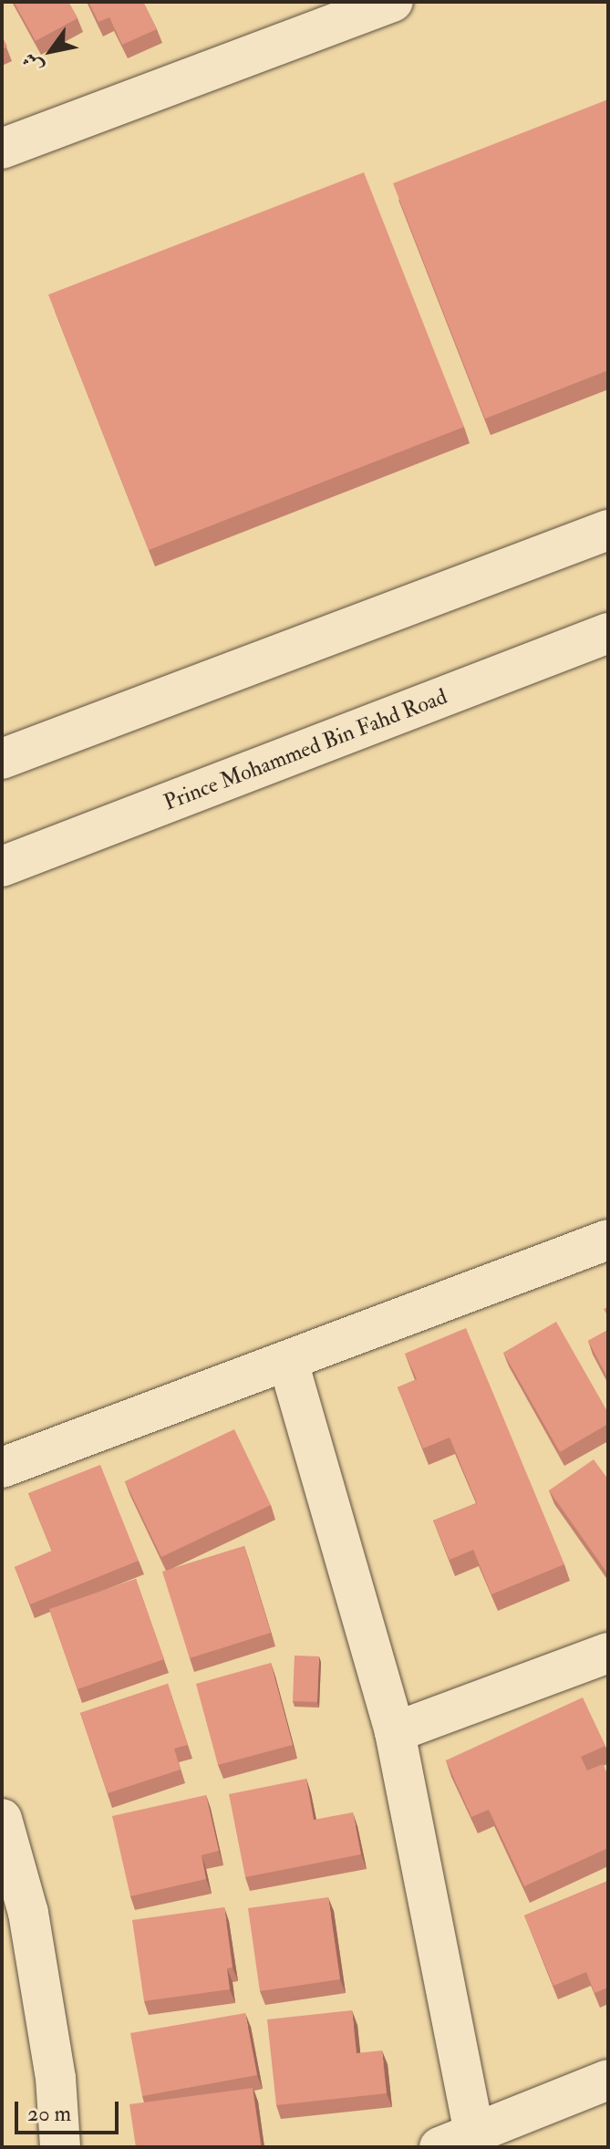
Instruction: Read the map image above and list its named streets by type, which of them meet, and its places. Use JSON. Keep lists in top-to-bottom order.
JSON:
{
  "streets": {
    "street": ["Prince Mohammed Bin Fahd Road"]
  },
  "scale_bar": "20 m",
  "north": "bottom left"
}
